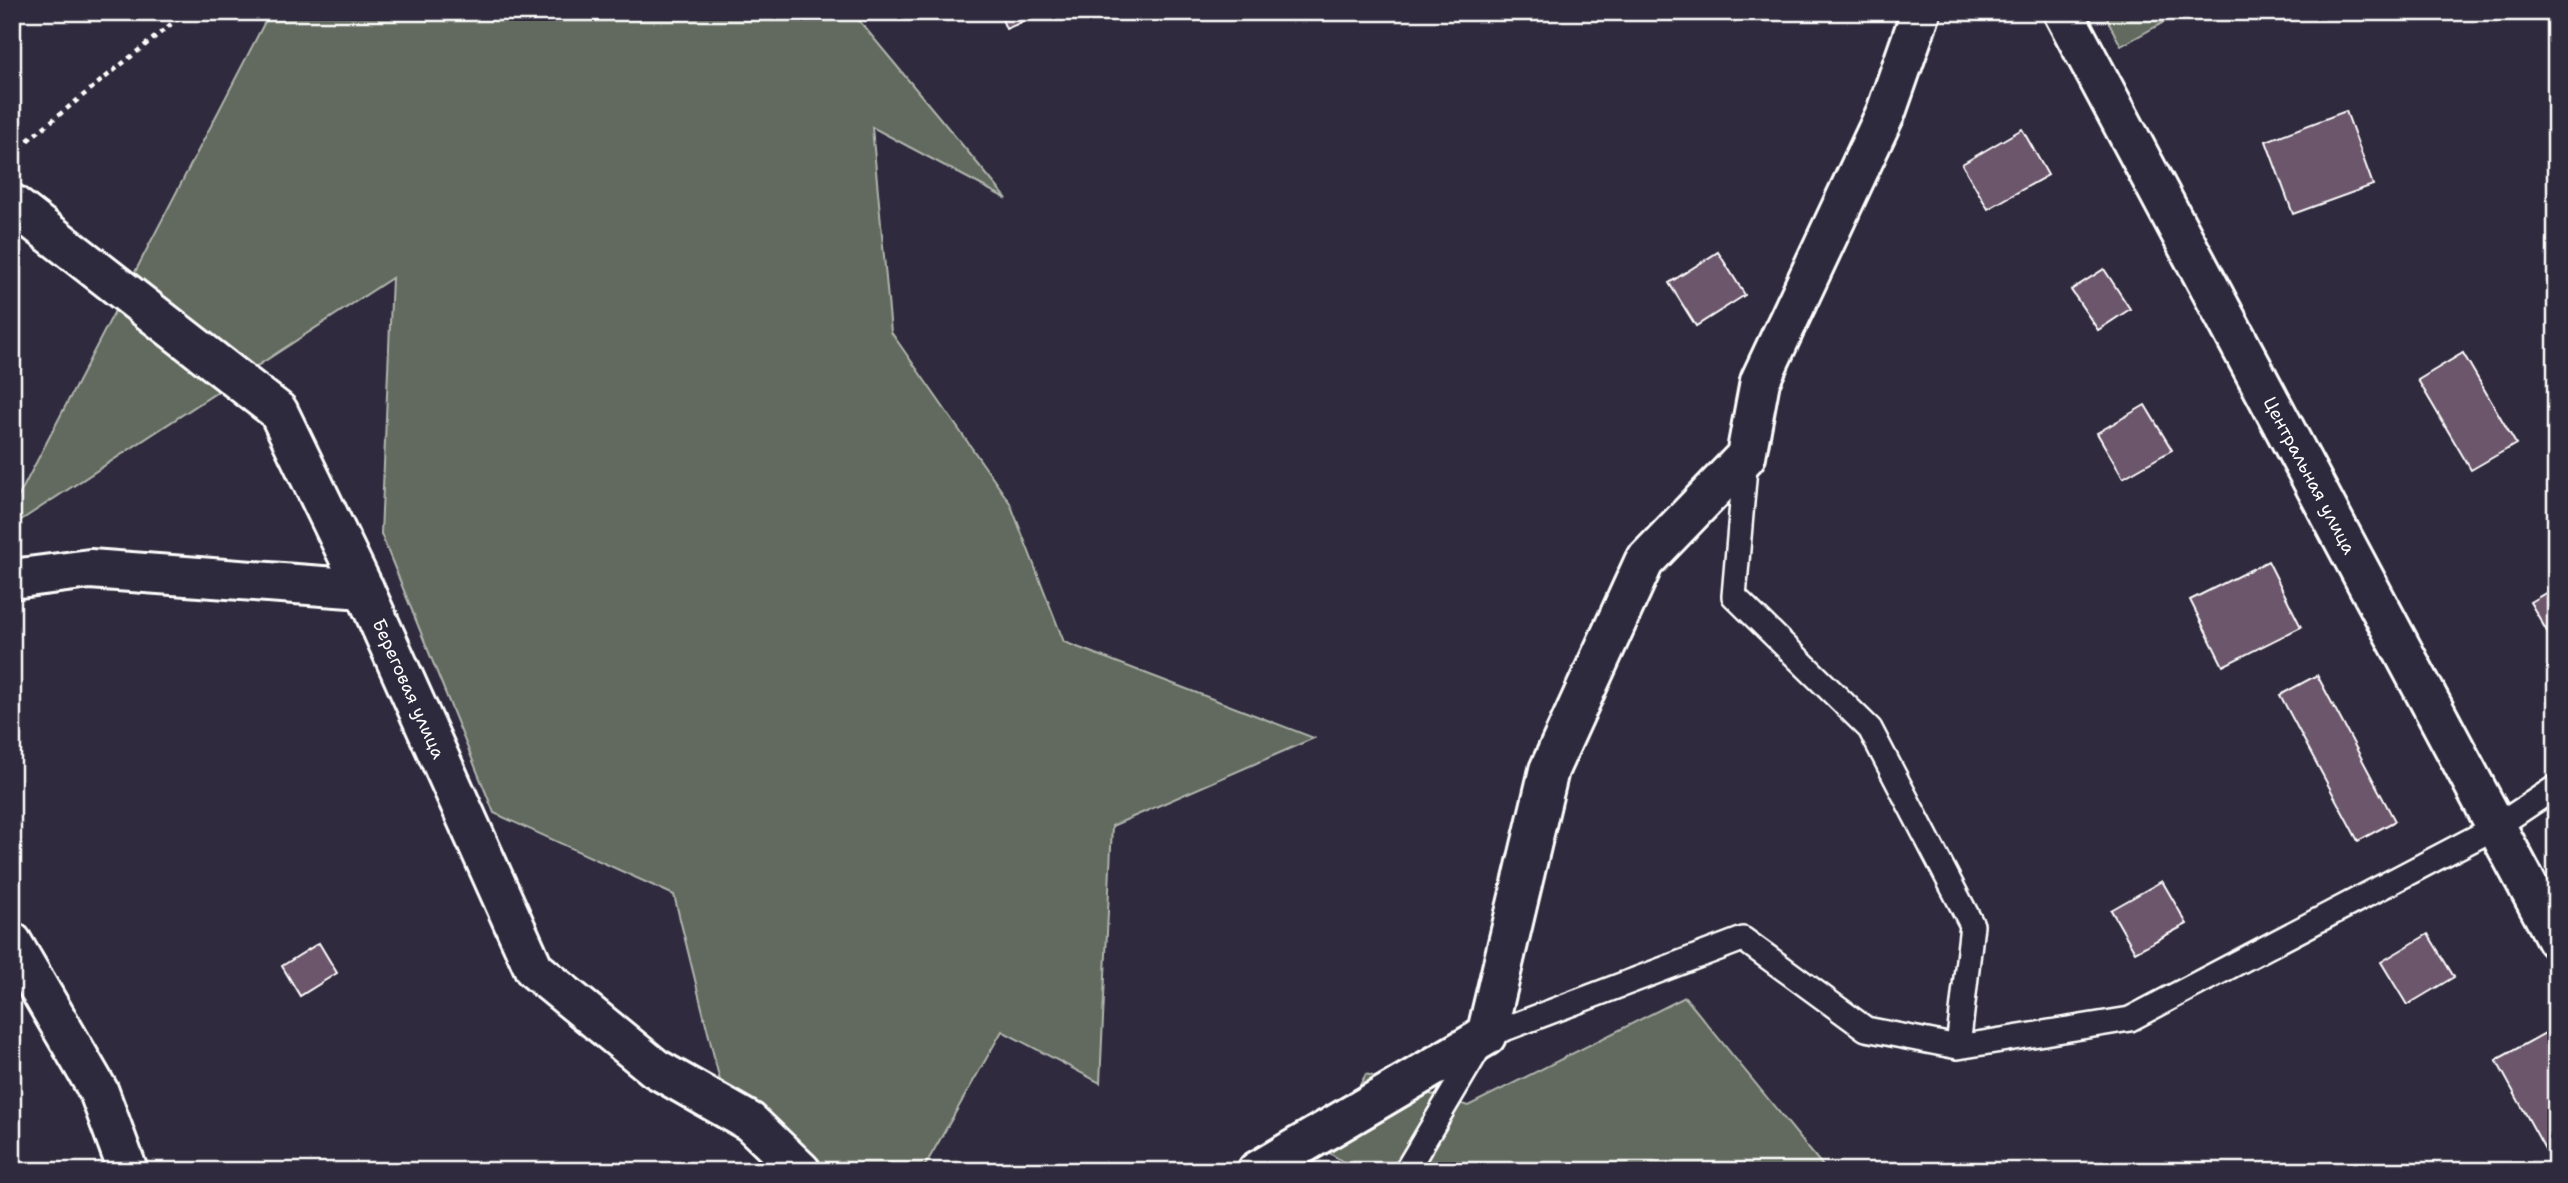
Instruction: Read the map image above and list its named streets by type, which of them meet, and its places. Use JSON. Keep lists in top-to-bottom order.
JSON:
{
  "streets": {
    "street": ["Центральная улица", "Береговая улица"]
  }
}
